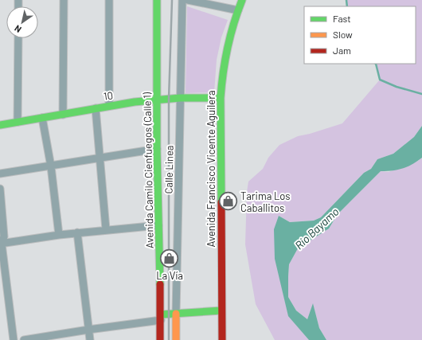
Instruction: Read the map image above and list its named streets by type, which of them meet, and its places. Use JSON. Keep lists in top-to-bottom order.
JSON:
{
  "streets": {
    "main road": [
      "10",
      "Avenida Francisco Vicente Aguilera",
      "Calle Linea",
      "Avenida Camilo Cienfuegos (Calle 1)"
    ]
  },
  "crossings": [
    ["10", "Avenida Francisco Vicente Aguilera"],
    ["10", "Calle Linea"],
    ["10", "Avenida Camilo Cienfuegos (Calle 1)"]
  ],
  "water": ["Río Bayamo"],
  "places": {
    "shop": ["Tarima Los Caballitos", "La Vía"]
  },
  "legend": ["Fast", "Slow", "Jam"],
  "north": "bottom left"
}
